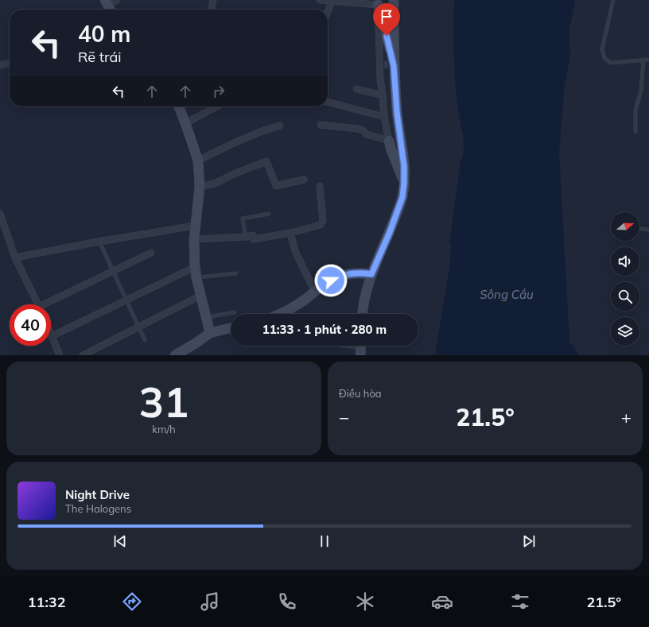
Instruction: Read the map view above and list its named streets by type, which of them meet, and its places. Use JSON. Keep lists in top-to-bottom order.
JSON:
{
  "water": ["Sông Cầu"],
  "north": "right",
  "page": {
    "turn": ["40 m", "Rẽ trái"],
    "limit": "40",
    "trip": "11:33 · 1 phút · 280 m",
    "tile": [
      ["31", "km/h"],
      "Điều hòa"
    ],
    "heat": ["−", "21.5°", "+"],
    "song": ["Night Drive", "The Halogens"],
    "tabs": ["11:32", "21.5°"]
  }
}
